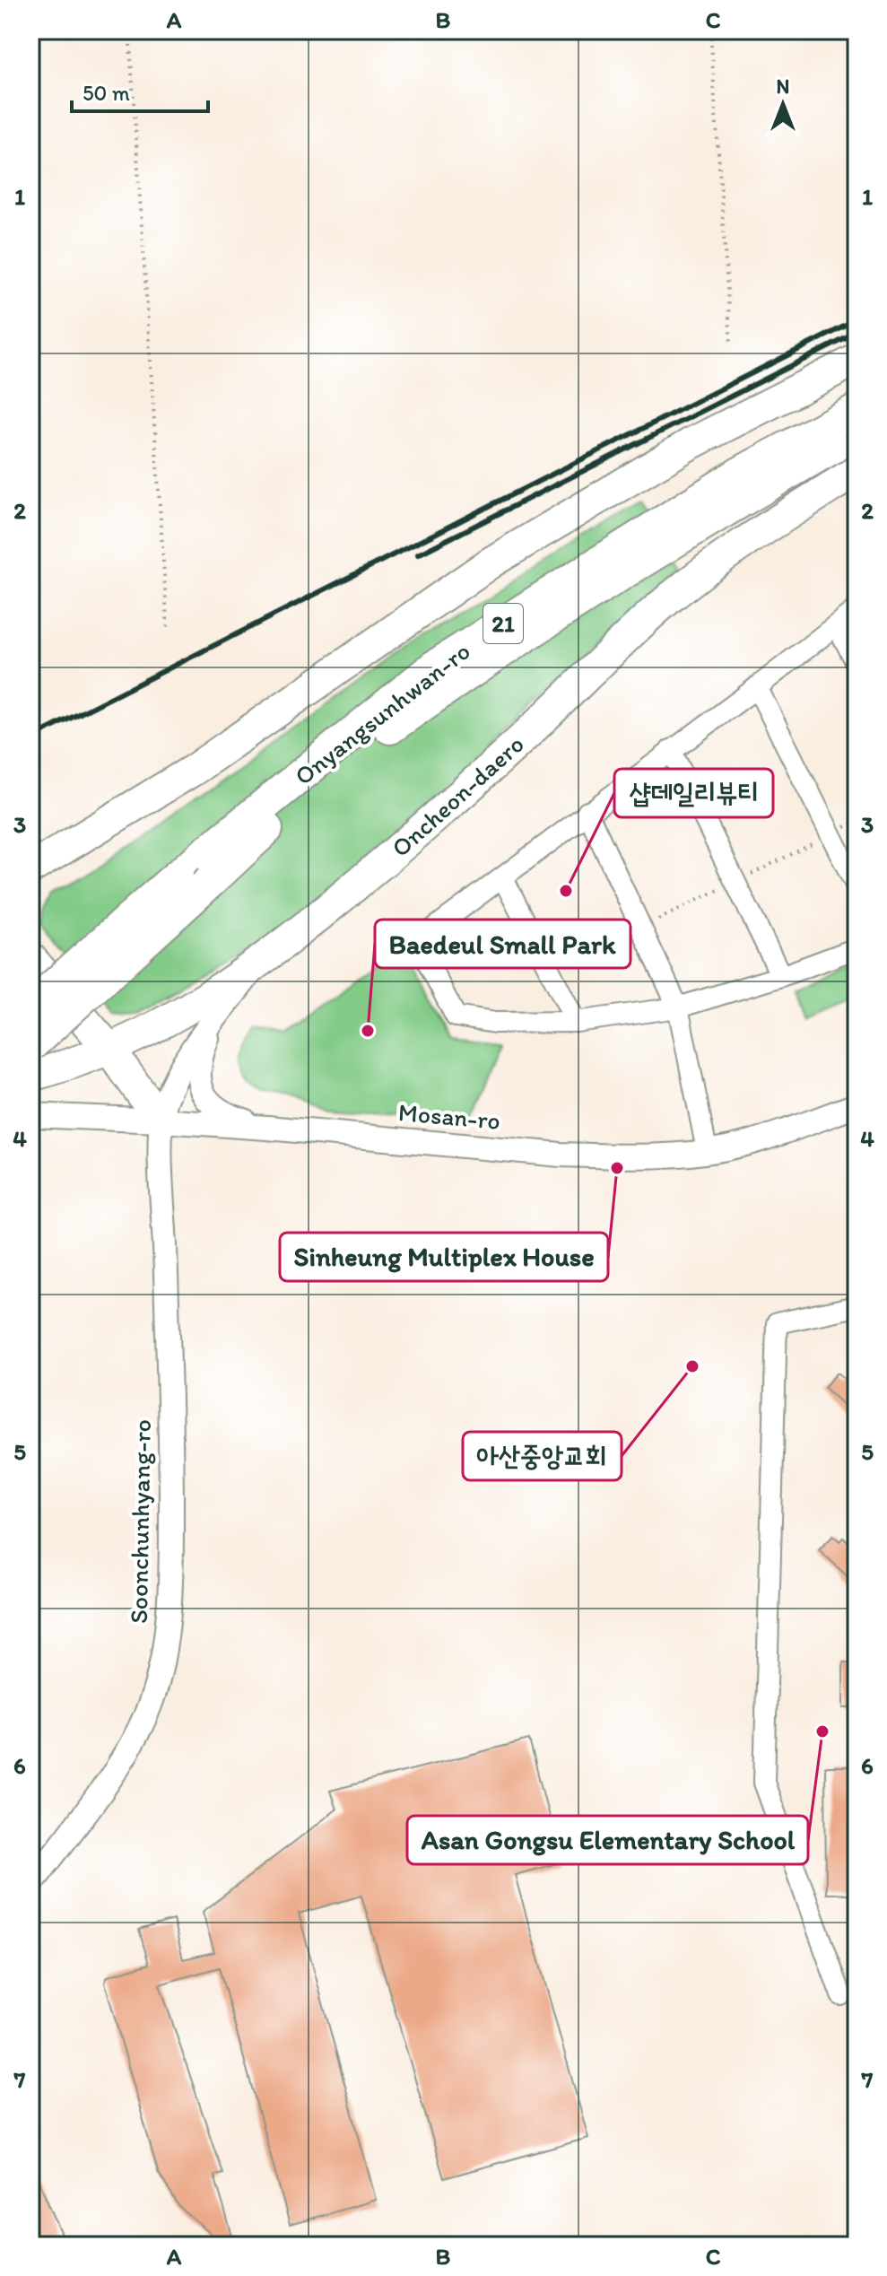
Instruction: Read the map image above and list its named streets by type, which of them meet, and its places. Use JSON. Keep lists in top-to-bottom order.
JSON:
{
  "streets": {
    "highway": ["21", "Onyangsunhwan-ro"],
    "main road": ["Oncheon-daero"],
    "street": ["Mosan-ro", "Soonchunhyang-ro"]
  },
  "crossings": [
    ["Mosan-ro", "Soonchunhyang-ro"]
  ],
  "places": [
    "샵데일리뷰티",
    "Baedeul Small Park",
    "Sinheung Multiplex House",
    "아산중앙교회",
    "Asan Gongsu Elementary School"
  ],
  "scale_bar": "50 m",
  "north": "top",
  "grid": {
    "columns": ["A", "B", "C"],
    "rows": [
      "1",
      "2",
      "3",
      "4",
      "5",
      "6",
      "7"
    ]
  }
}
